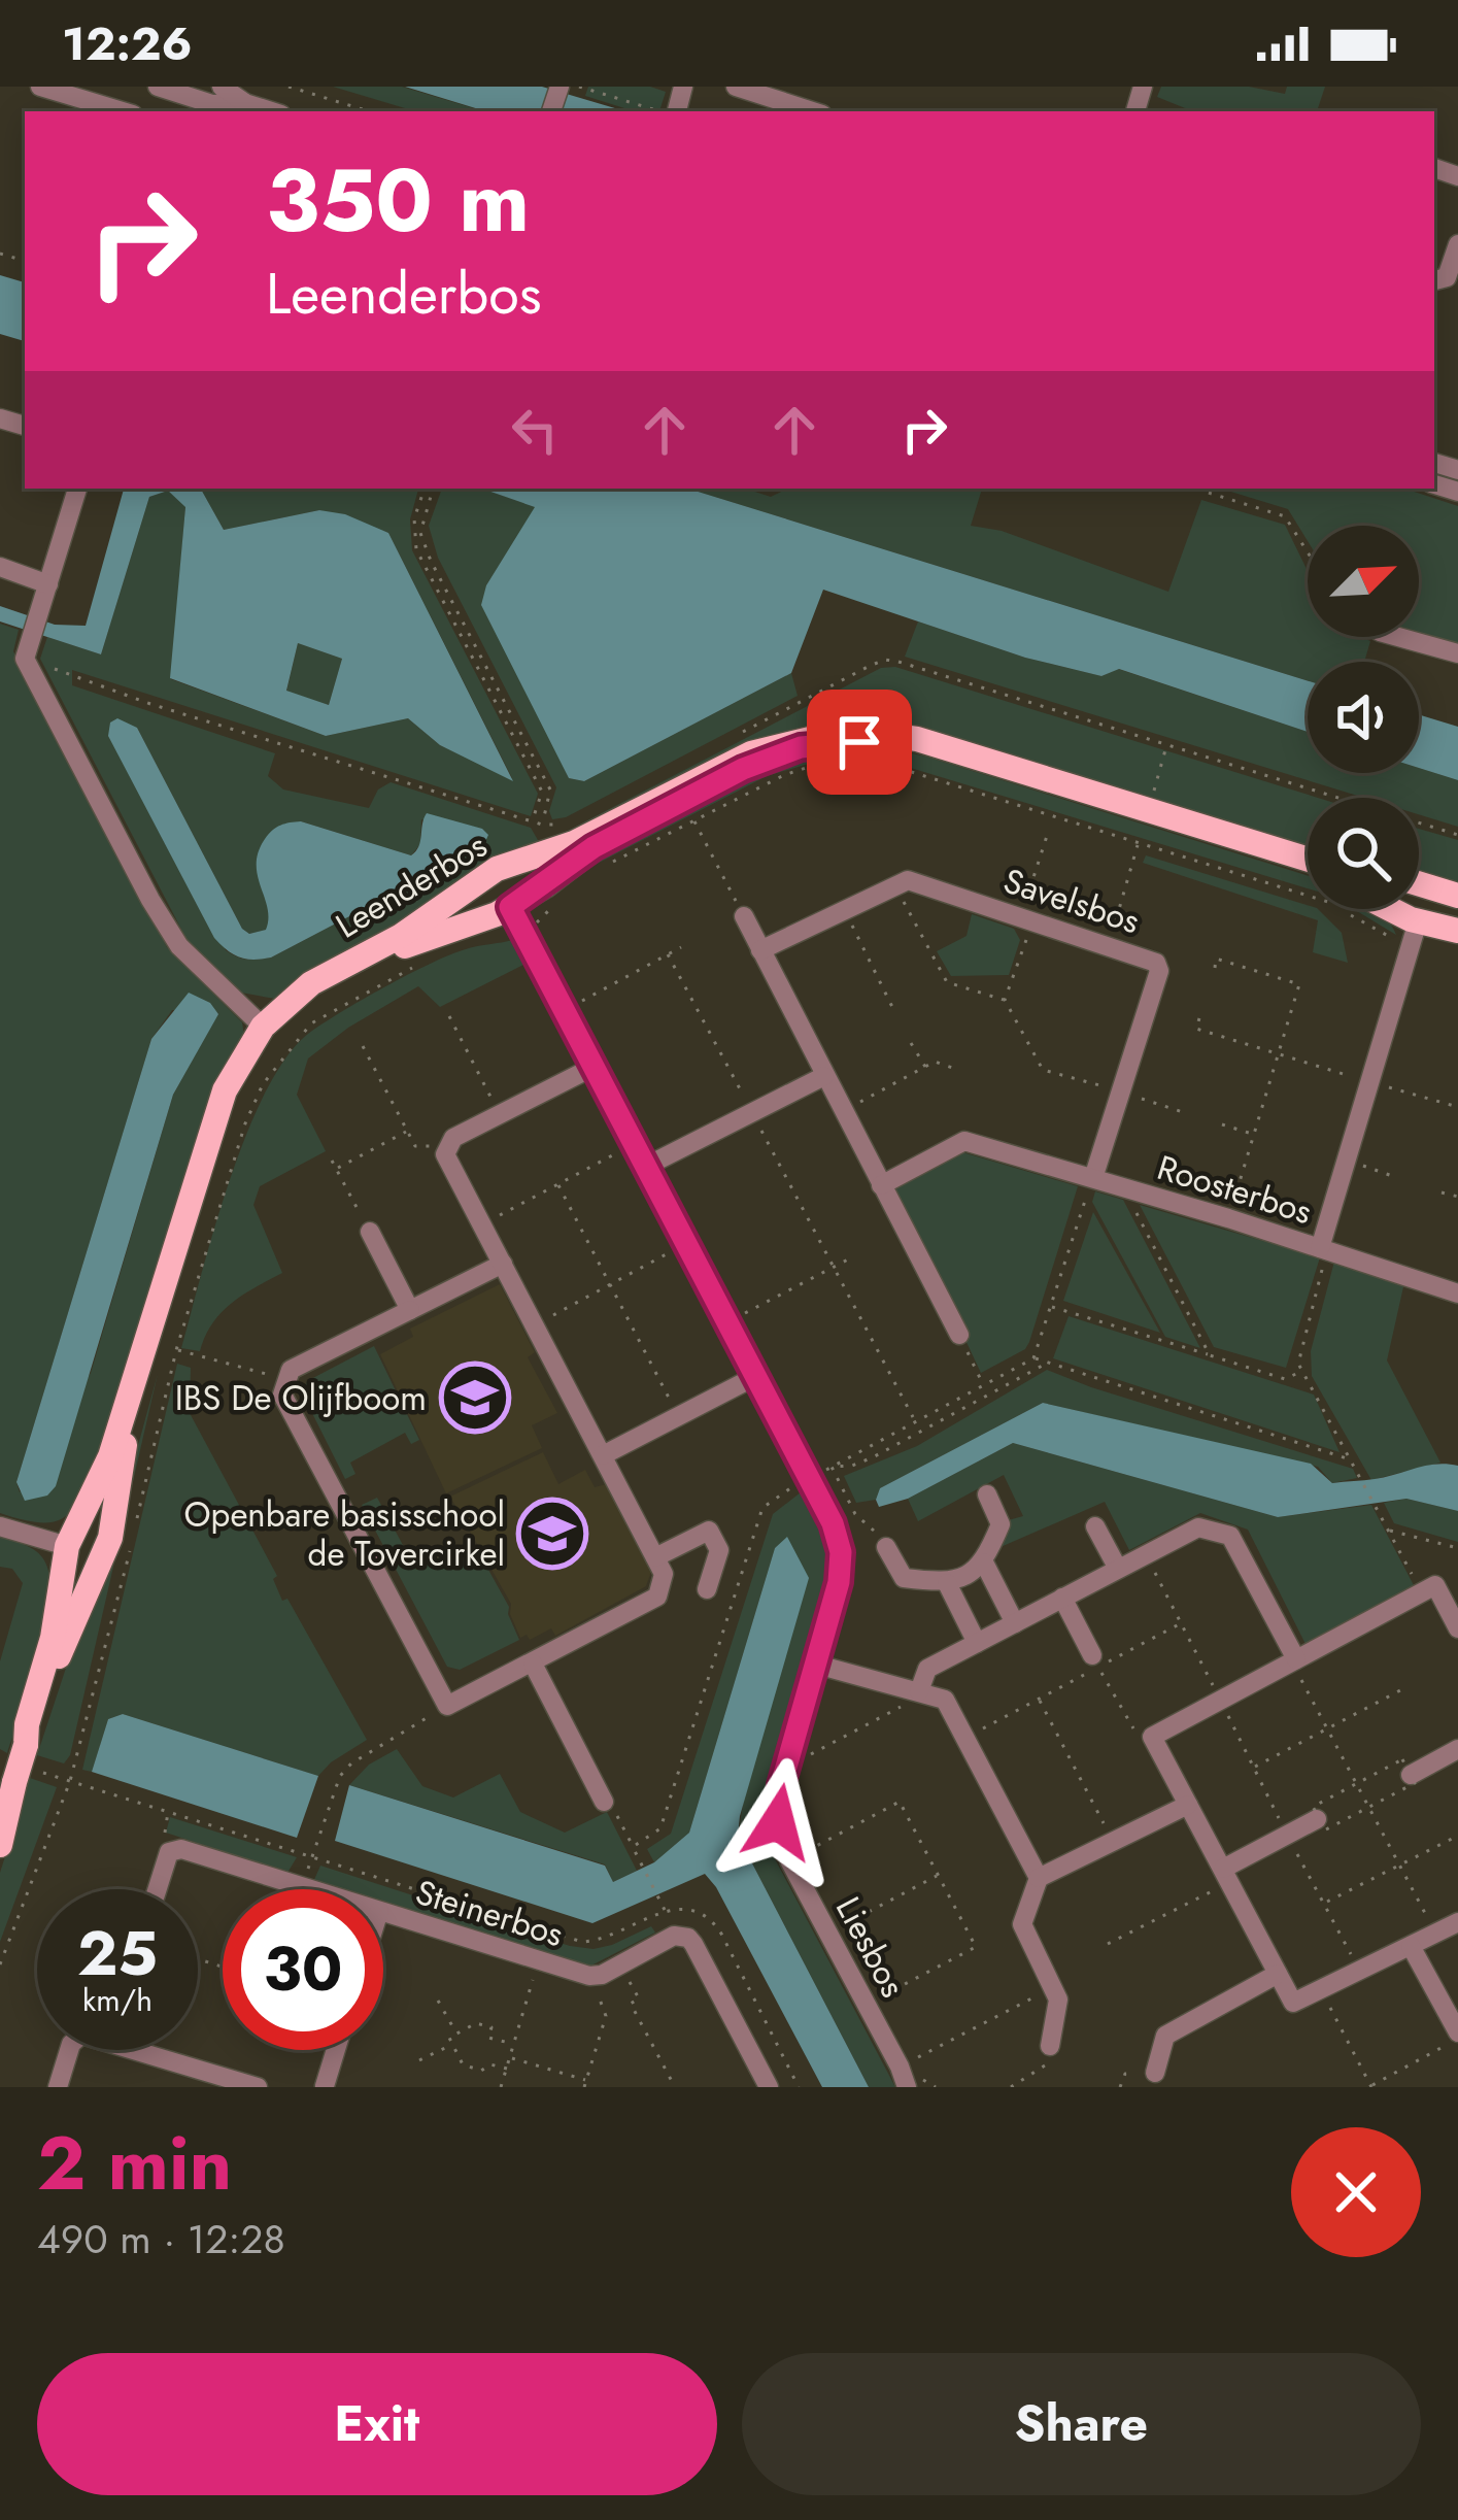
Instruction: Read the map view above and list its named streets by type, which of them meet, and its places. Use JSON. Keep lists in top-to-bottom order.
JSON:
{
  "streets": {
    "main road": ["Leenderbos"],
    "street": [
      "Savelsbos",
      "Roosterbos",
      "Steinerbos",
      "Liesbos"
    ]
  },
  "crossings": [
    ["Leenderbos", "Liesbos"],
    ["Savelsbos", "Roosterbos"]
  ],
  "places": {
    "school or university": ["IBS De Olijfboom", "Openbare basisschool de Tovercirkel"]
  },
  "north": "top right",
  "page": {
    "status": "12:26",
    "turn": ["350 m", "Leenderbos"],
    "speed": "25 km/h",
    "limit": "30",
    "heading": ["2 min", "490 m · 12:28"],
    "buttons": ["Exit", "Share"]
  }
}
